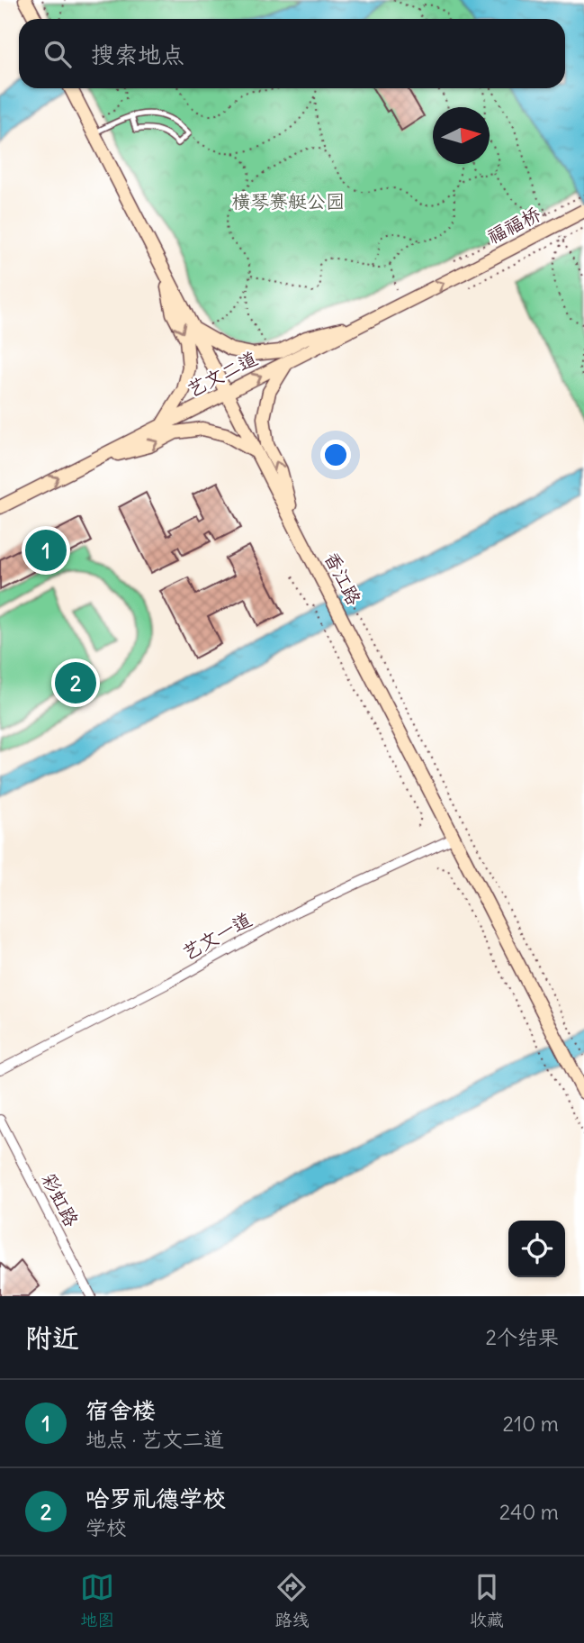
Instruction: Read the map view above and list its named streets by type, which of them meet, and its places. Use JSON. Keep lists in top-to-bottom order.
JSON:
{
  "streets": {
    "main road": ["福福桥", "艺文二道", "香江路"],
    "street": ["艺文一道", "彩虹路"]
  },
  "crossings": [
    ["福福桥", "艺文二道"],
    ["艺文二道", "香江路"],
    ["香江路", "艺文一道"]
  ],
  "one_way": ["艺文二道"],
  "parks": ["横琴赛艇公园"],
  "north": "right",
  "page": {
    "search": "搜索地点",
    "pins": ["1", "2"],
    "heading": ["附近", "2个结果"],
    "list": [
      {
        "mark": "1",
        "name": "宿舍楼",
        "note": "地点 · 艺文二道",
        "value": "210 m"
      },
      {
        "mark": "2",
        "name": "哈罗礼德学校",
        "note": "学校",
        "value": "240 m"
      }
    ],
    "nav": ["地图", "路线", "收藏"]
  }
}
